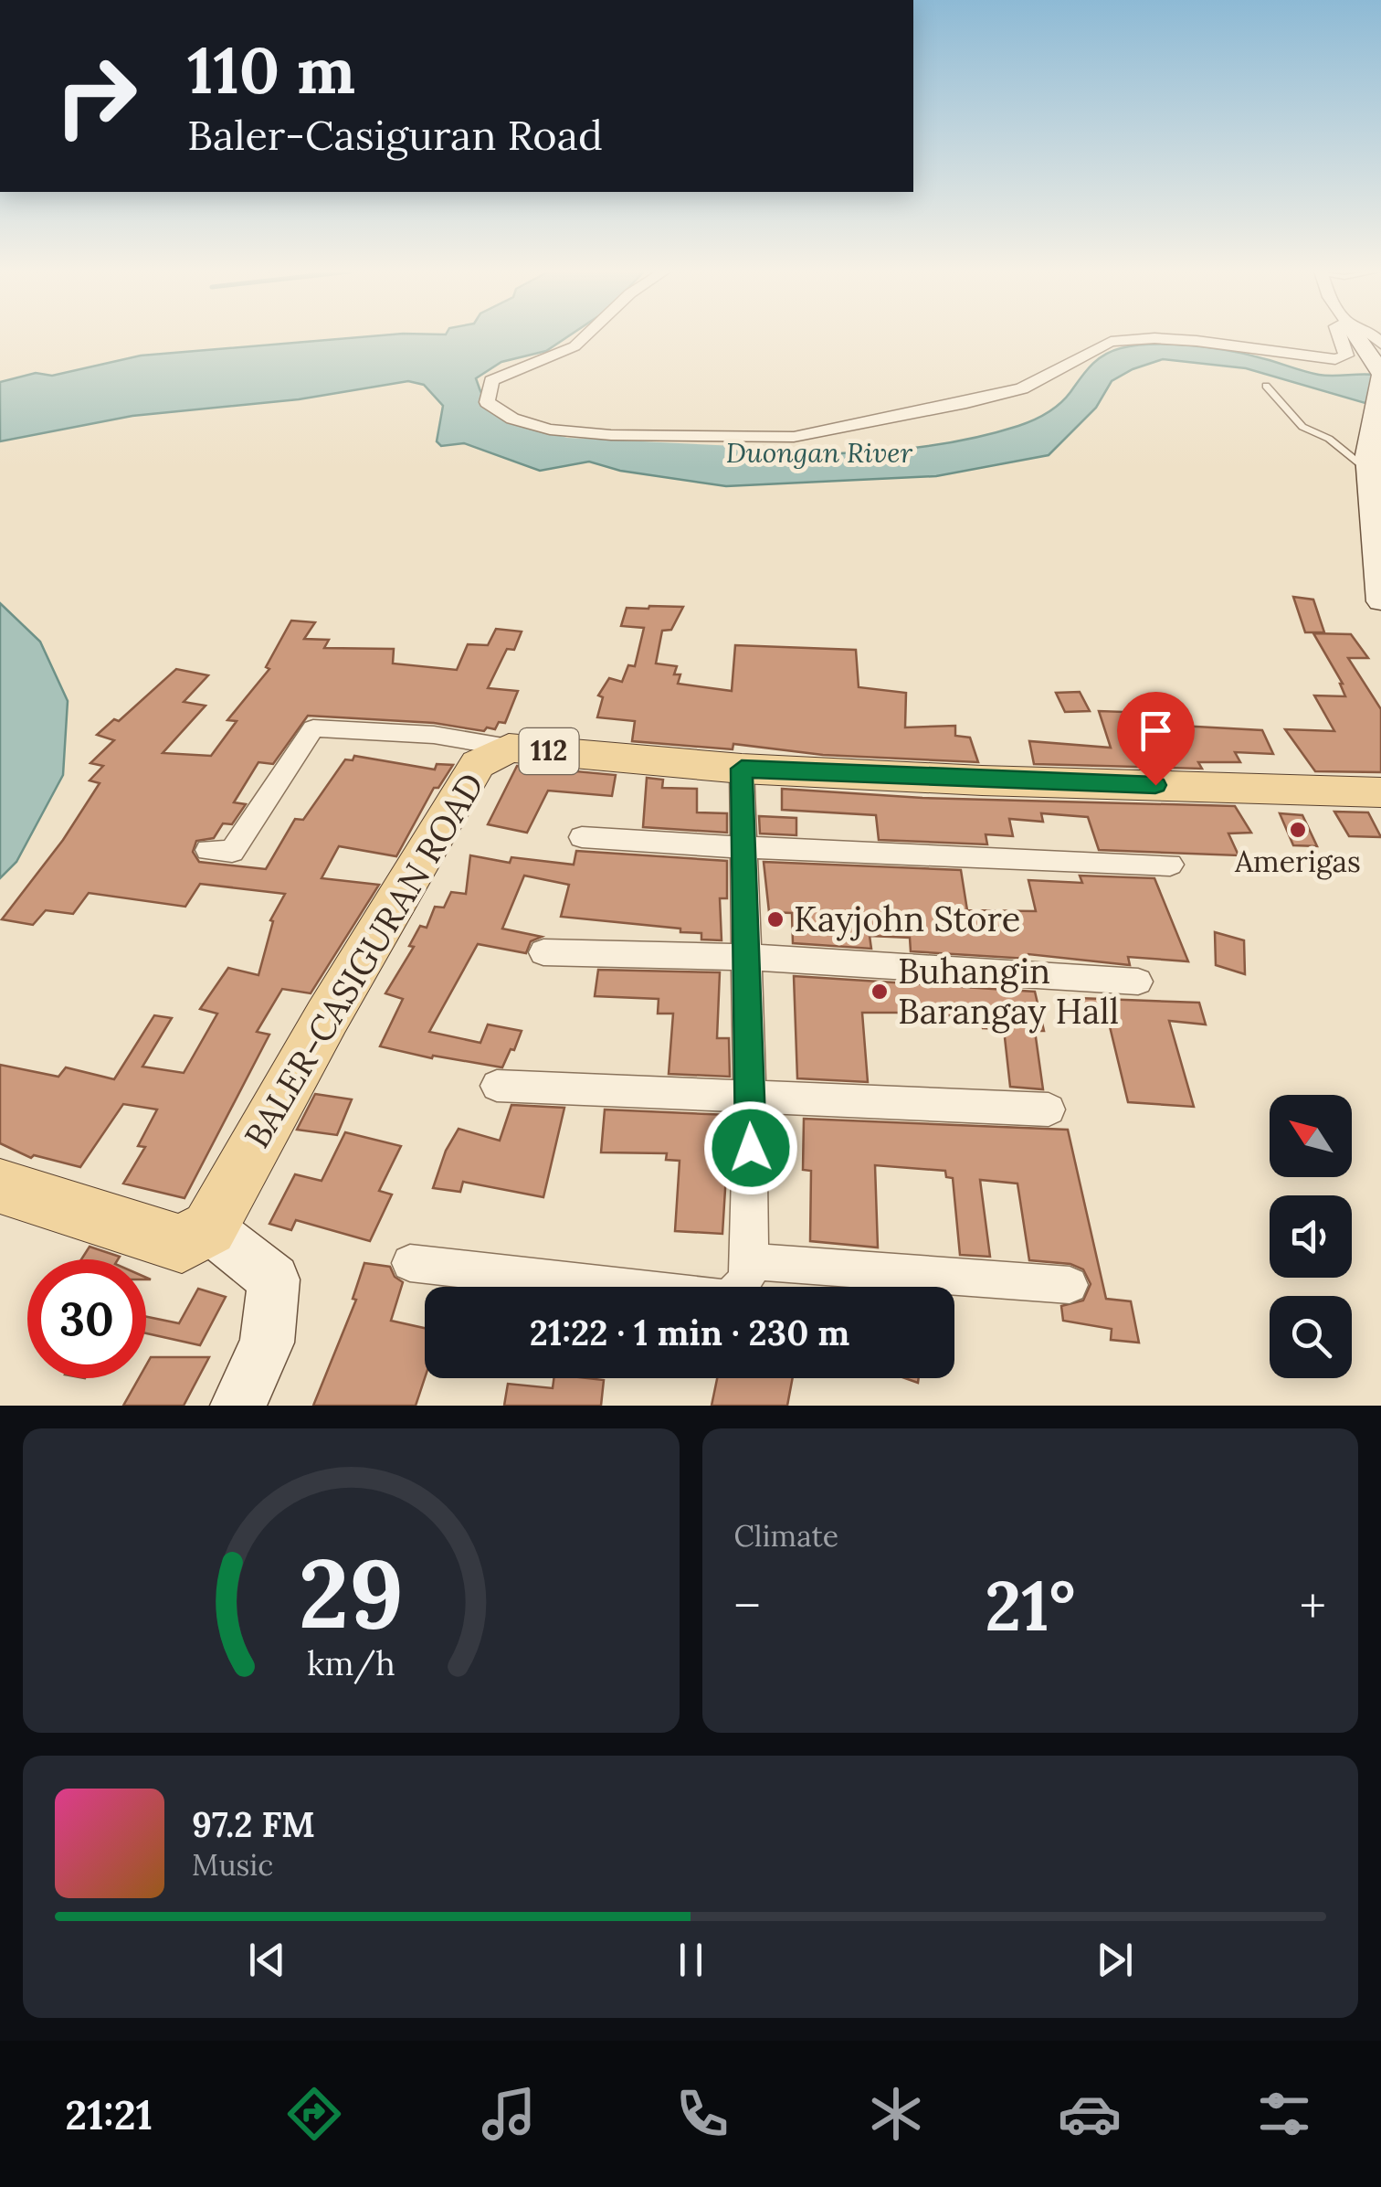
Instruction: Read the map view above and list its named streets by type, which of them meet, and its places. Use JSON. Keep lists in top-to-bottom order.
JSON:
{
  "streets": {
    "main road": ["112", "BALER-CASIGURAN ROAD"]
  },
  "water": ["Duongan River"],
  "places": ["Amerigas", "Kayjohn Store", "Buhangin Barangay Hall"],
  "north": "top left",
  "page": {
    "turn": ["110 m", "Baler-Casiguran Road"],
    "limit": "30",
    "trip": "21:22 · 1 min · 230 m",
    "tile": "Climate",
    "heat": ["−", "21°", "+"],
    "song": ["97.2 FM", "Music"],
    "tabs": "21:21",
    "gauge": ["29", "km/h"]
  }
}
